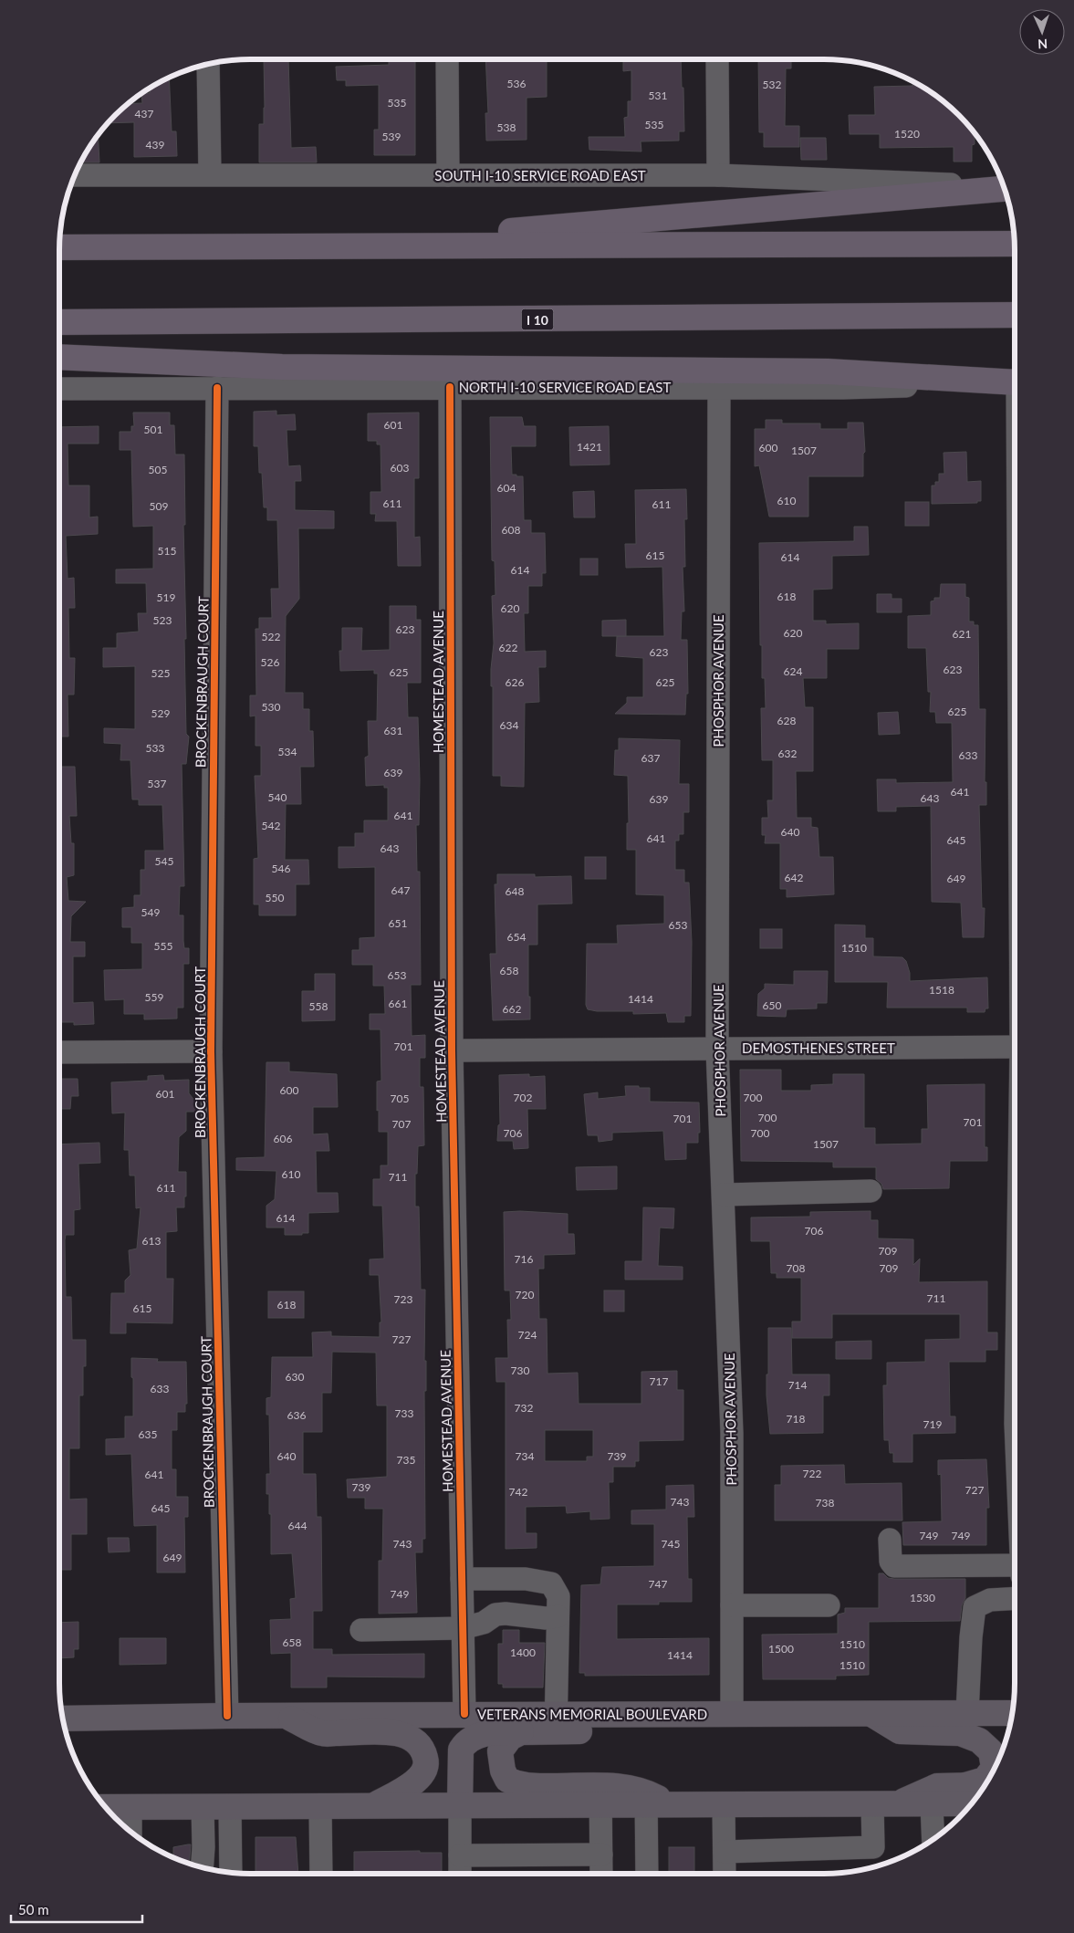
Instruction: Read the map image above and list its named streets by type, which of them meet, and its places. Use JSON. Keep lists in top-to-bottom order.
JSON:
{
  "streets": {
    "highway": ["I 10"],
    "main road": ["VETERANS MEMORIAL BOULEVARD"],
    "street": [
      "SOUTH I-10 SERVICE ROAD EAST",
      "NORTH I-10 SERVICE ROAD EAST",
      "PHOSPHOR AVENUE",
      "BROCKENBRAUGH COURT",
      "HOMESTEAD AVENUE",
      "DEMOSTHENES STREET"
    ]
  },
  "crossings": [
    ["NORTH I-10 SERVICE ROAD EAST", "PHOSPHOR AVENUE"],
    ["NORTH I-10 SERVICE ROAD EAST", "BROCKENBRAUGH COURT"],
    ["NORTH I-10 SERVICE ROAD EAST", "HOMESTEAD AVENUE"],
    ["PHOSPHOR AVENUE", "DEMOSTHENES STREET"],
    ["PHOSPHOR AVENUE", "VETERANS MEMORIAL BOULEVARD"],
    ["BROCKENBRAUGH COURT", "VETERANS MEMORIAL BOULEVARD"],
    ["HOMESTEAD AVENUE", "DEMOSTHENES STREET"],
    ["HOMESTEAD AVENUE", "VETERANS MEMORIAL BOULEVARD"]
  ],
  "house_numbers": [
    "536",
    "532",
    "531",
    "535",
    "437",
    "535",
    "538",
    "1520",
    "539",
    "439",
    "601",
    "501",
    "1421",
    "600",
    "1507",
    "603",
    "505",
    "604",
    "610",
    "611",
    "611",
    "509",
    "608",
    "515",
    "615",
    "614",
    "614",
    "618",
    "519",
    "620",
    "523",
    "623",
    "620",
    "621",
    "522",
    "622",
    "623",
    "526",
    "623",
    "624",
    "625",
    "525",
    "626",
    "625",
    "530",
    "625",
    "529",
    "628",
    "634",
    "631",
    "533",
    "534",
    "632",
    "633",
    "637",
    "639",
    "537",
    "641",
    "540",
    "643",
    "639",
    "641",
    "542",
    "640",
    "641",
    "645",
    "643",
    "545",
    "546",
    "642",
    "649",
    "647",
    "648",
    "550",
    "549",
    "651",
    "653",
    "654",
    "555",
    "1510",
    "658",
    "653",
    "1518",
    "559",
    "1414",
    "661",
    "650",
    "558",
    "662",
    "701",
    "600",
    "601",
    "702",
    "700",
    "705",
    "700",
    "701",
    "701",
    "707",
    "706",
    "700",
    "606",
    "1507",
    "610",
    "711",
    "611",
    "614",
    "706",
    "613",
    "709",
    "716",
    "708",
    "709",
    "720",
    "711",
    "723",
    "618",
    "615",
    "724",
    "727",
    "730",
    "630",
    "717",
    "714",
    "633",
    "732",
    "733",
    "636",
    "718",
    "719",
    "635",
    "640",
    "734",
    "739",
    "735",
    "722",
    "641",
    "739",
    "727",
    "742",
    "743",
    "738",
    "645",
    "644",
    "749",
    "749",
    "743",
    "745",
    "649",
    "747",
    "749",
    "1530",
    "658",
    "1510",
    "1500",
    "1400",
    "1414",
    "1510"
  ],
  "scale_bar": "50 m",
  "north": "bottom"
}
